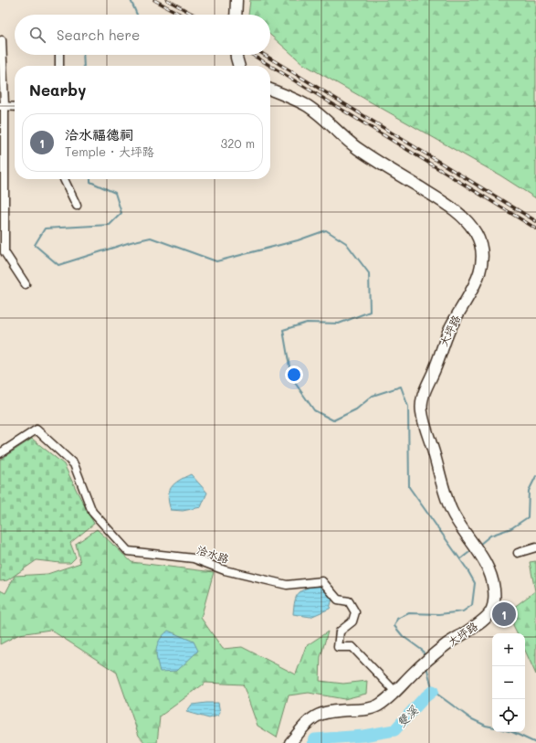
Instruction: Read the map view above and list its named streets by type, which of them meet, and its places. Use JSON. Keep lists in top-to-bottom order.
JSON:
{
  "streets": {
    "street": ["大坪路", "洽水路"]
  },
  "crossings": [
    ["大坪路", "洽水路"]
  ],
  "water": ["雙溪"],
  "page": {
    "search": "Search here",
    "heading": "Nearby",
    "list": [
      {
        "mark": "1",
        "name": "洽水福德祠",
        "note": "Temple · 大坪路",
        "value": "320 m"
      }
    ],
    "pins": "1",
    "map_buttons": ["+", "−"]
  }
}
